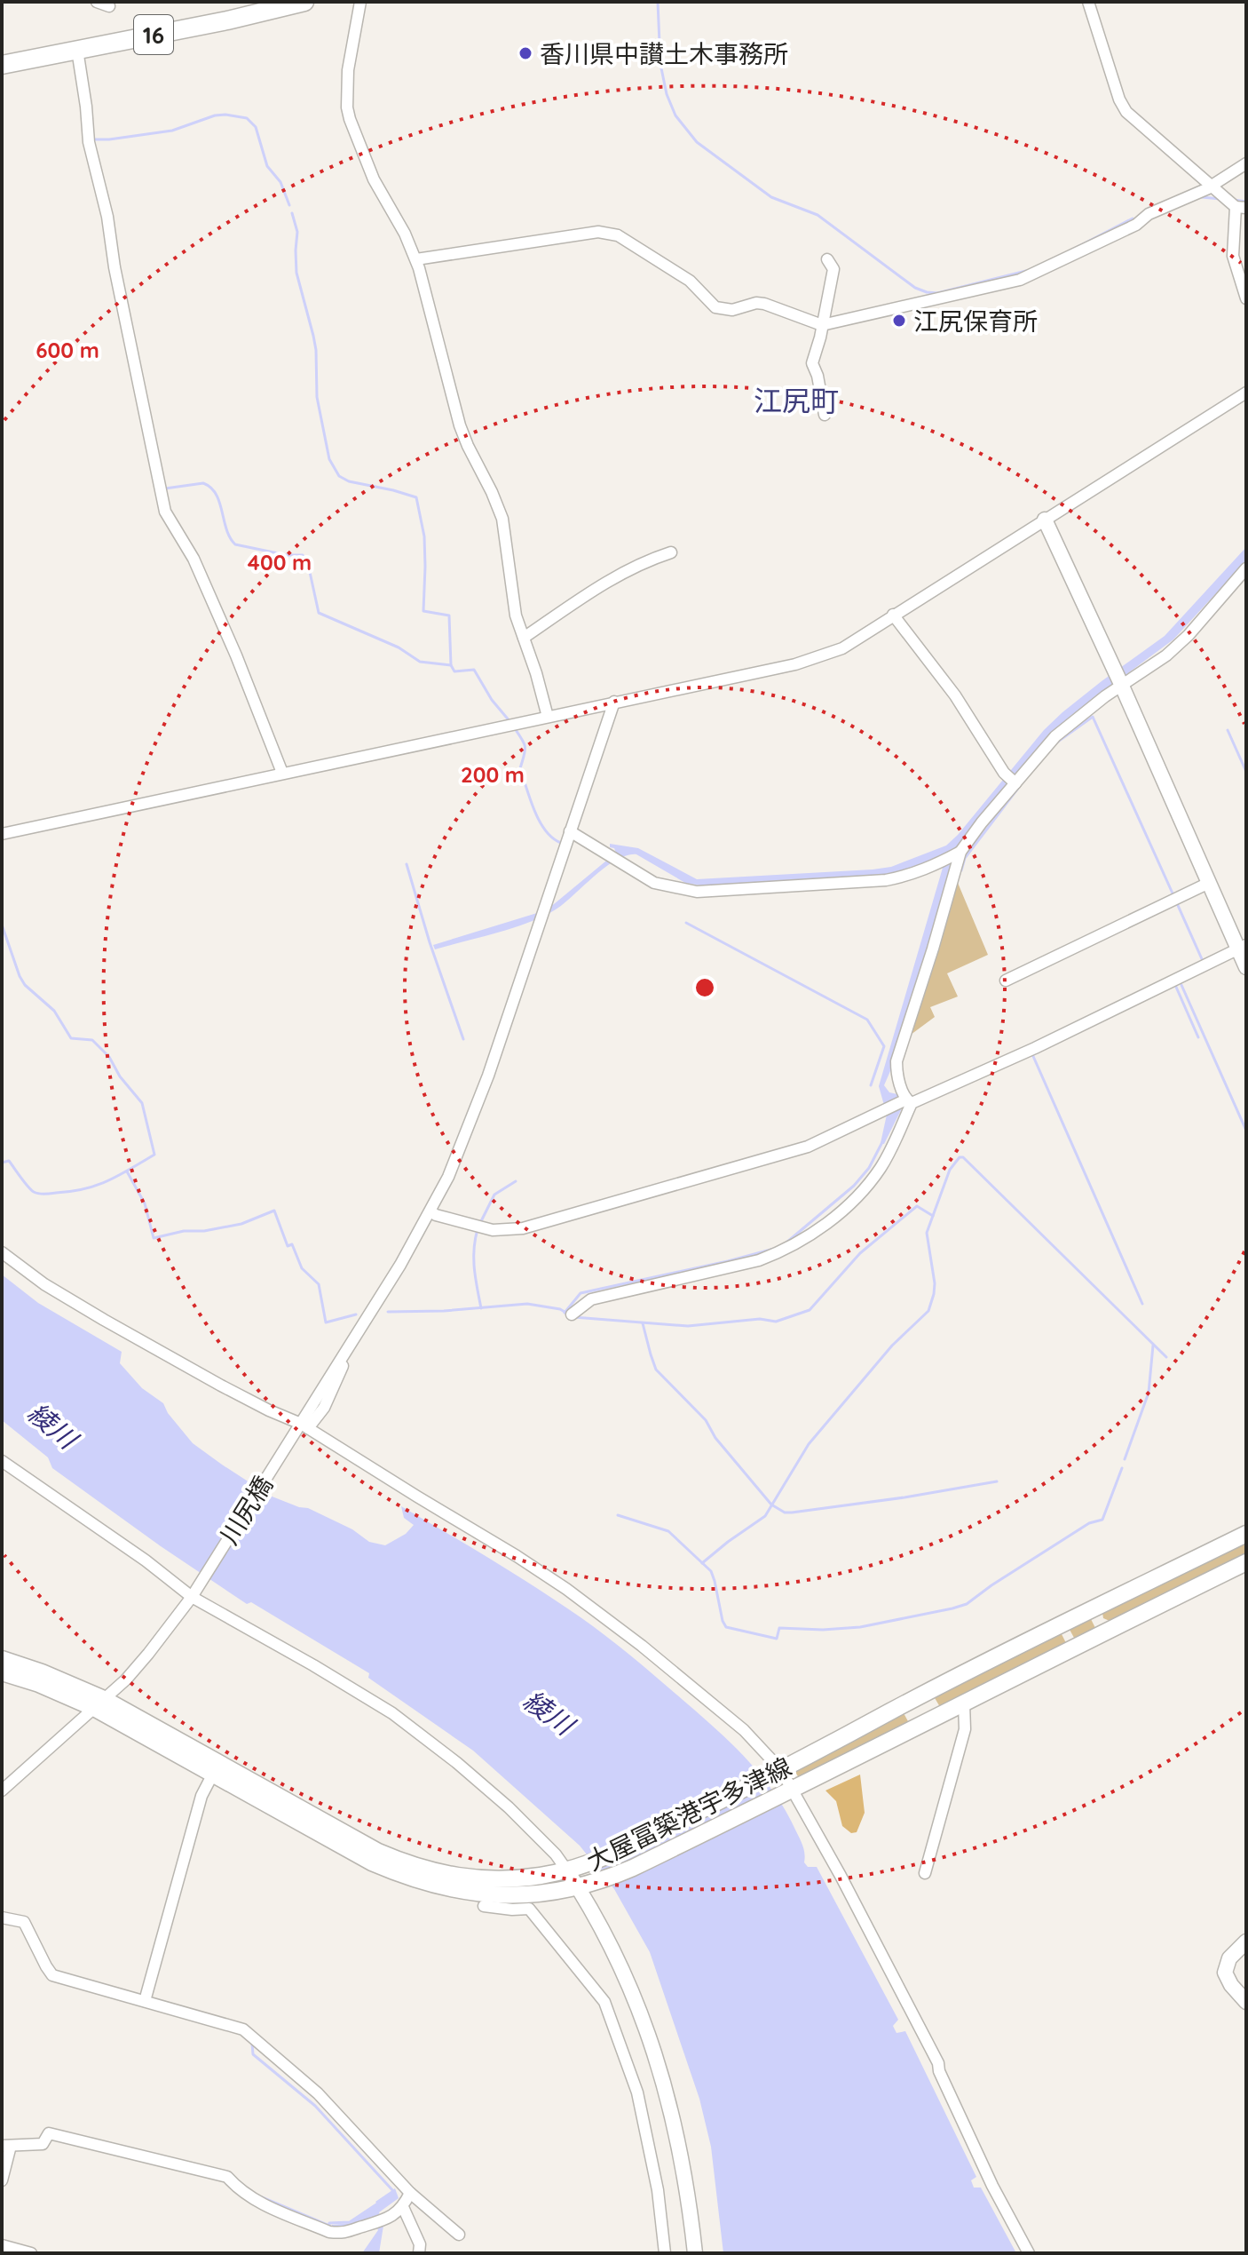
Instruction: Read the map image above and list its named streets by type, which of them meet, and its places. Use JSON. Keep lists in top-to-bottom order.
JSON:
{
  "streets": {
    "main road": ["16", "大屋冨築港宇多津線"],
    "street": ["川尻橋"]
  },
  "crossings": [
    ["川尻橋", "大屋冨築港宇多津線"]
  ],
  "districts": ["江尻町"],
  "water": ["綾川"],
  "places": ["香川県中讃土木事務所", "江尻保育所"],
  "rings": ["600 m", "400 m", "200 m"]
}
